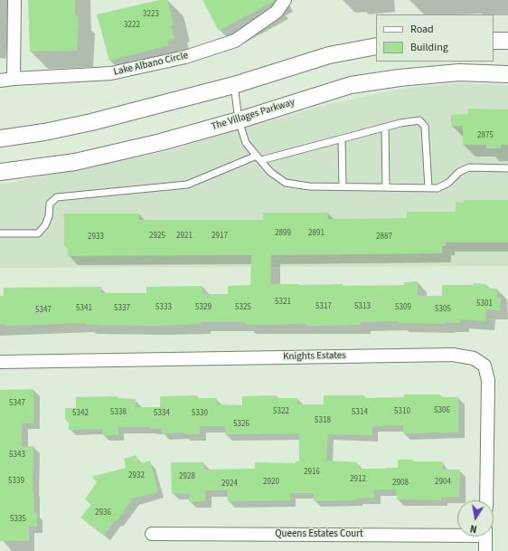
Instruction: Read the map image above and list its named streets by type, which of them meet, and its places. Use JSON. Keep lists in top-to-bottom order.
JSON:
{
  "streets": {
    "street": [
      "Lake Albano Circle",
      "The Villages Parkway",
      "Knights Estates",
      "Queens Estates Court"
    ]
  },
  "house_numbers": [
    "3223",
    "3222",
    "2875",
    "2899",
    "2891",
    "2925",
    "2921",
    "2917",
    "2933",
    "2887",
    "5321",
    "5301",
    "5317",
    "5313",
    "5333",
    "5329",
    "5325",
    "5309",
    "5341",
    "5337",
    "5305",
    "5347",
    "5347",
    "5306",
    "5322",
    "5310",
    "5338",
    "5314",
    "5342",
    "5334",
    "5330",
    "5318",
    "5326",
    "5343",
    "2916",
    "2932",
    "2928",
    "2912",
    "5339",
    "2920",
    "2904",
    "2908",
    "2924",
    "2936",
    "5335"
  ],
  "legend": ["Road", "Building"],
  "north": "bottom"
}
